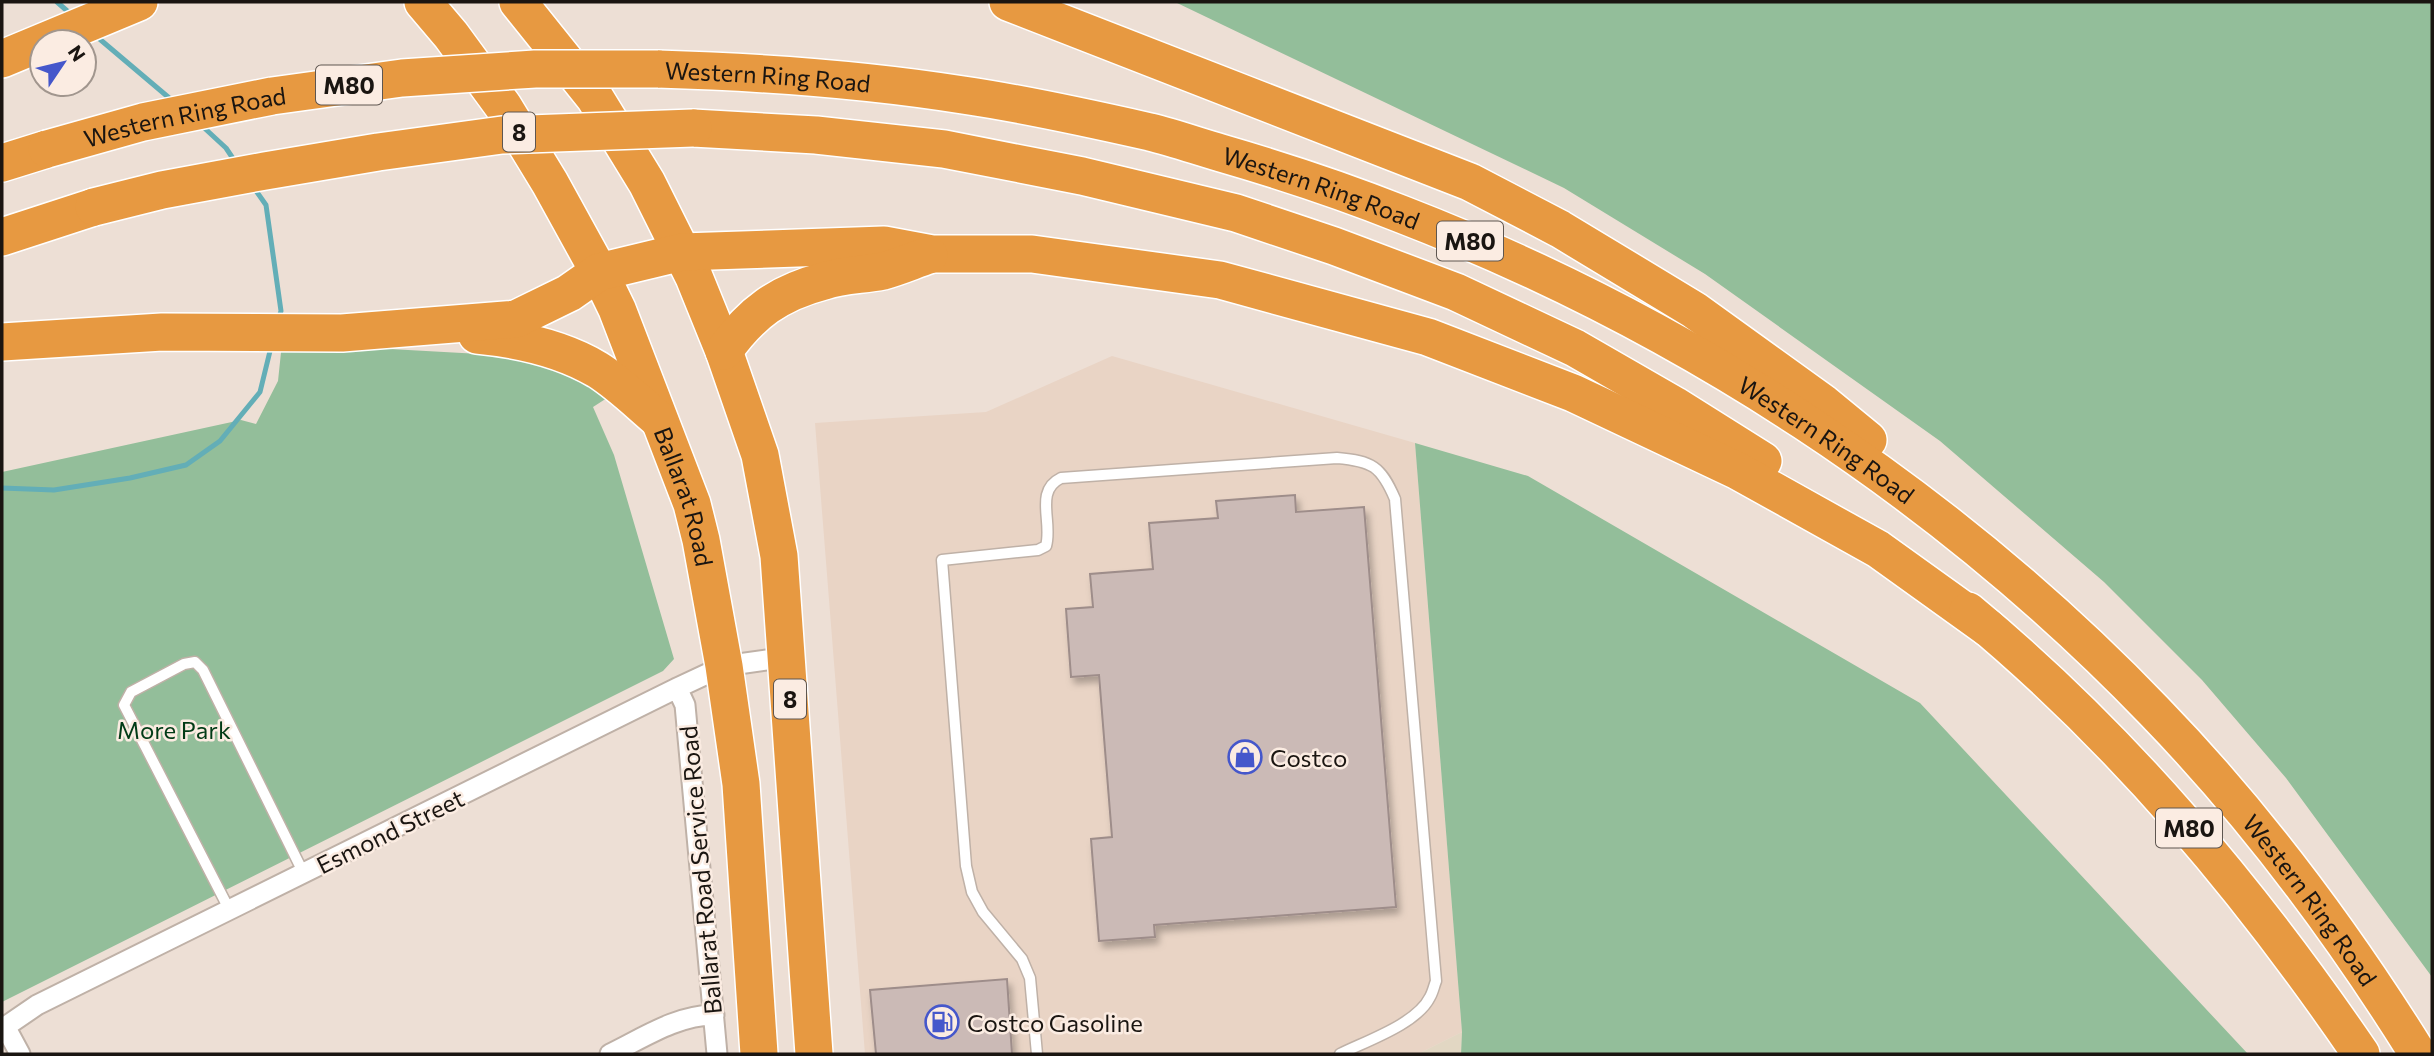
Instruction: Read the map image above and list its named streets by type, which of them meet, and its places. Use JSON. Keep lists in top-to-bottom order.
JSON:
{
  "streets": {
    "highway": [
      "Western Ring Road",
      "M80",
      "8",
      "Ballarat Road"
    ],
    "street": ["Esmond Street", "Ballarat Road Service Road"]
  },
  "crossings": [
    ["8", "Esmond Street"],
    ["Ballarat Road", "Esmond Street"],
    ["Esmond Street", "Ballarat Road Service Road"]
  ],
  "parks": ["More Park"],
  "places": {
    "shop": ["Costco"],
    "fuel station": ["Costco Gasoline"]
  },
  "north": "top right"
}
